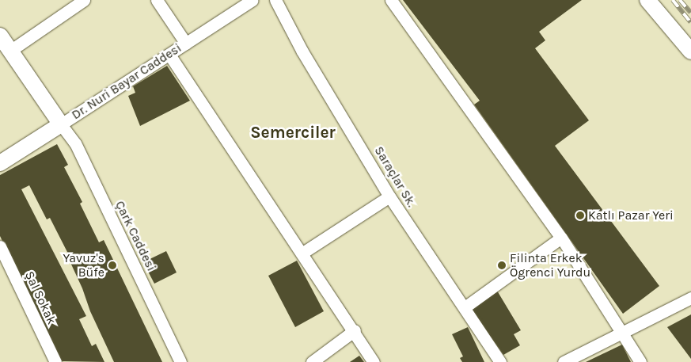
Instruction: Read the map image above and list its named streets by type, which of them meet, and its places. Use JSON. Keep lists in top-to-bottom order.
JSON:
{
  "streets": {
    "main road": ["Dr. Nuri Bayar Caddesi"],
    "street": ["Saraçlar Sk.", "Çark Caddesi", "Şal Sokak"]
  },
  "crossings": [
    ["Dr. Nuri Bayar Caddesi", "Çark Caddesi"]
  ],
  "districts": ["Semerciler"],
  "places": ["Katlı Pazar Yeri", "Yavuz's Büfe", "Filinta Erkek Ögrenci Yurdu"]
}
